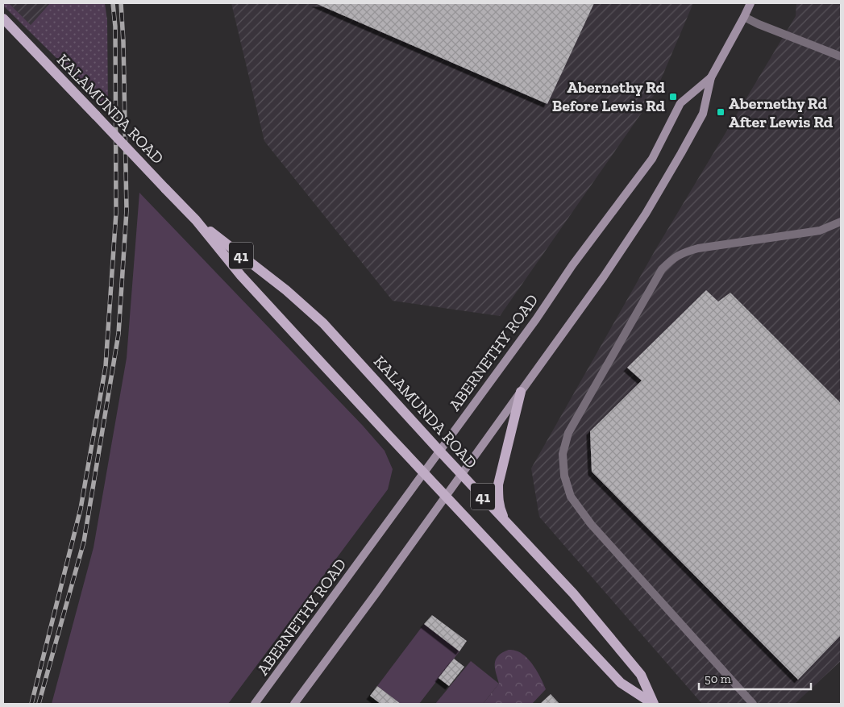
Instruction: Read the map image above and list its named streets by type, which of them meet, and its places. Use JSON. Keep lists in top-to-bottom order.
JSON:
{
  "streets": {
    "main road": ["KALAMUNDA ROAD", "41", "ABERNETHY ROAD"]
  },
  "crossings": [
    ["KALAMUNDA ROAD", "ABERNETHY ROAD"]
  ],
  "places": {
    "transit": ["Abernethy Rd Before Lewis Rd", "Abernethy Rd After Lewis Rd"]
  },
  "scale_bar": "50 m"
}
